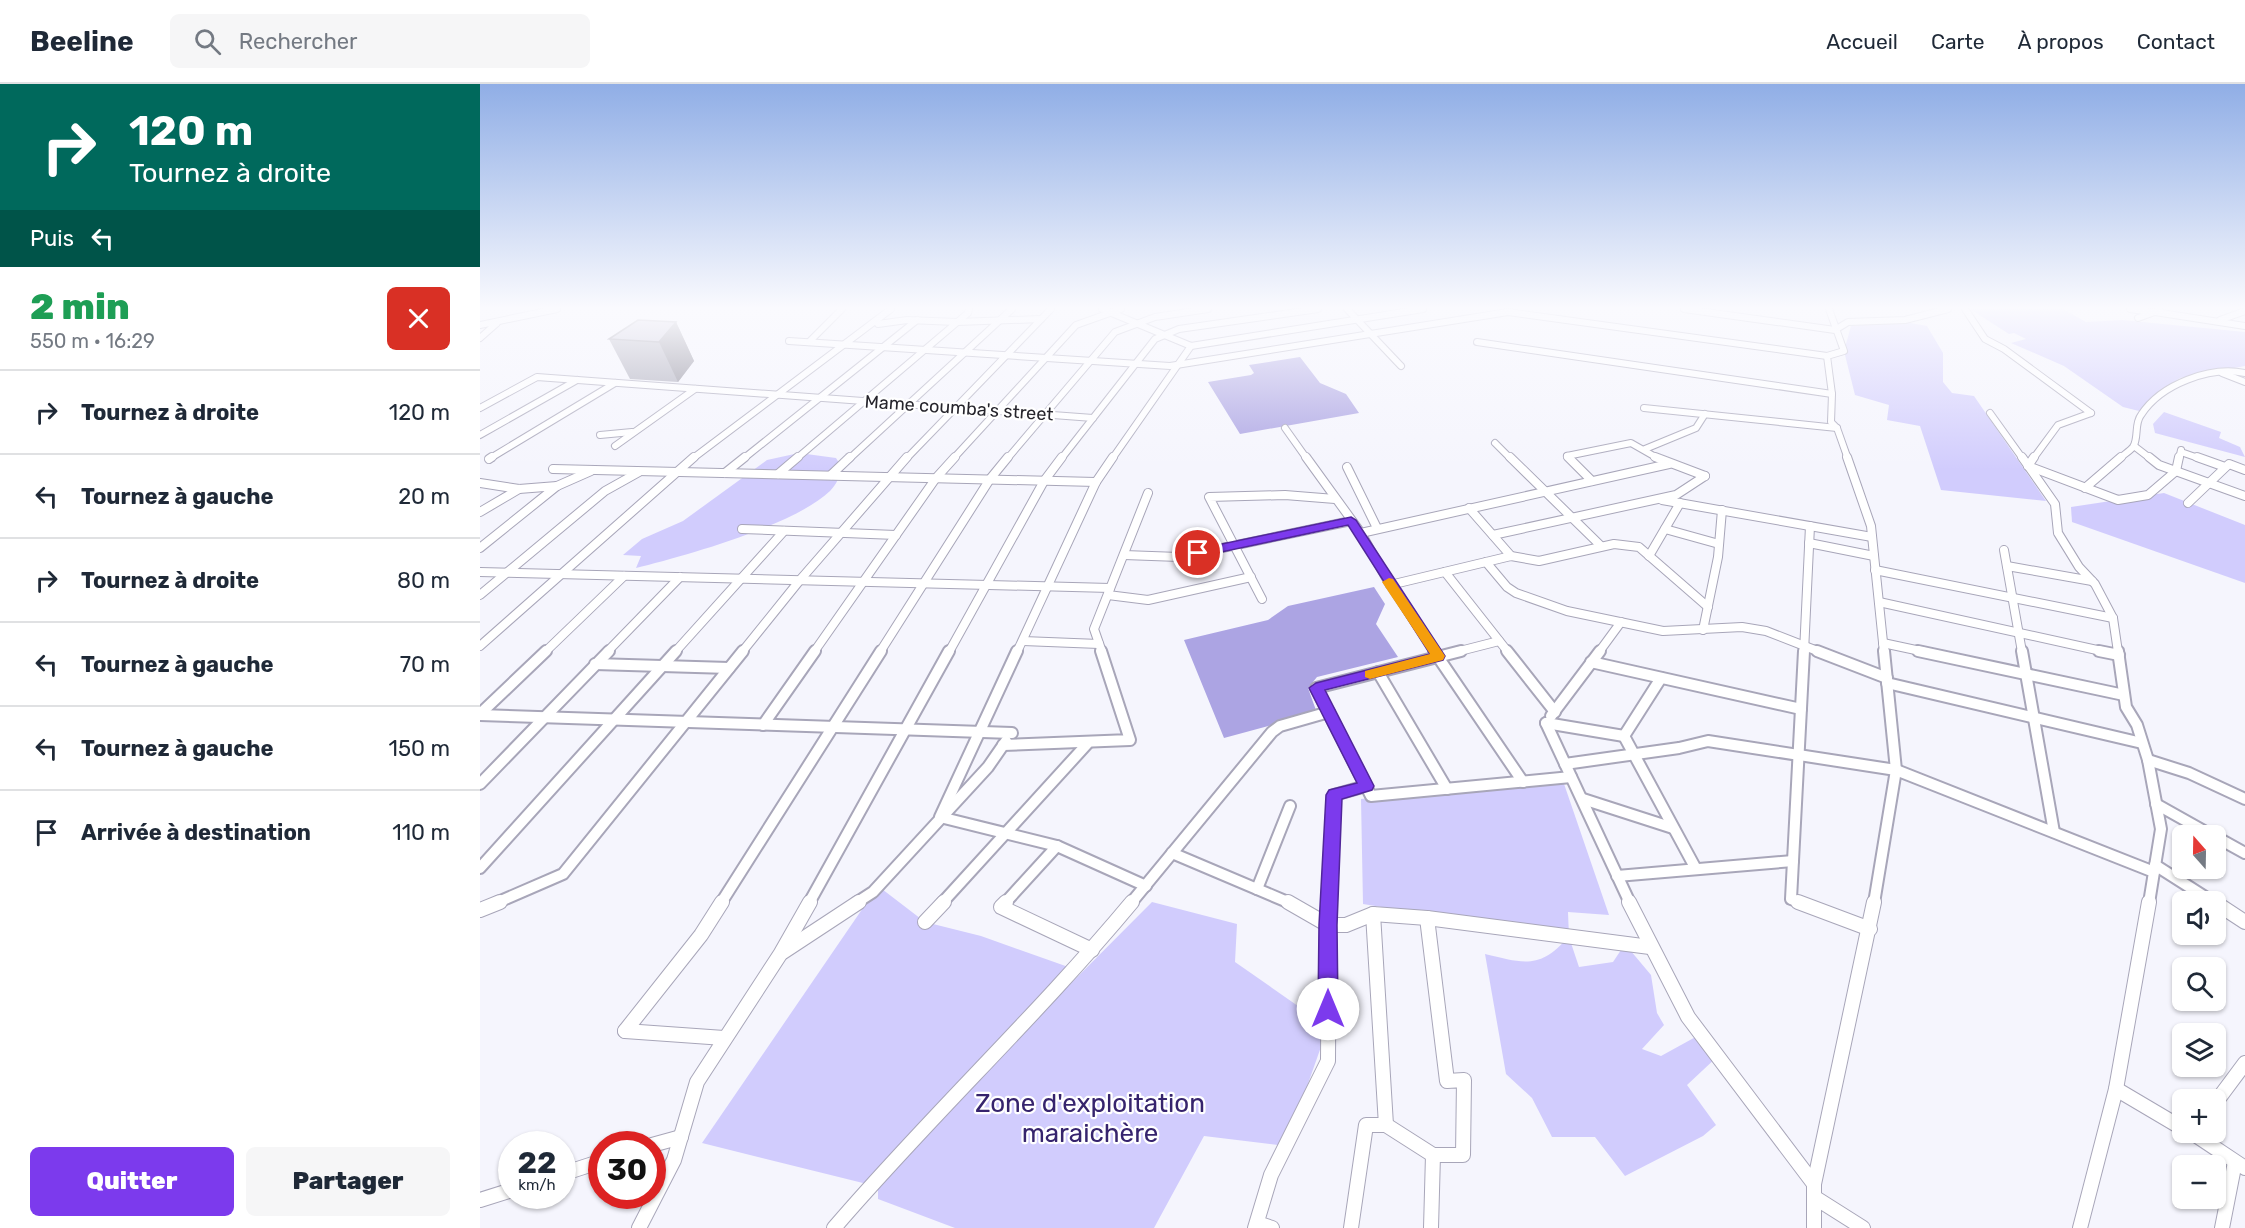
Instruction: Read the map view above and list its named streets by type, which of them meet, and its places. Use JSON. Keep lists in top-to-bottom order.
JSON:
{
  "streets": {
    "street": ["Mame coumba's street"]
  },
  "parks": ["Zone d'exploitation maraichère"],
  "north": "top",
  "page": {
    "header": "Beeline",
    "search": "Rechercher",
    "nav": [
      "Accueil",
      "Carte",
      "À propos",
      "Contact"
    ],
    "turn": ["120 m", "Tournez à droite"],
    "then": "Puis",
    "heading": ["2 min", "550 m · 16:29"],
    "list": [
      {
        "name": "Tournez à droite",
        "value": "120 m"
      },
      {
        "name": "Tournez à gauche",
        "value": "20 m"
      },
      {
        "name": "Tournez à droite",
        "value": "80 m"
      },
      {
        "name": "Tournez à gauche",
        "value": "70 m"
      },
      {
        "name": "Tournez à gauche",
        "value": "150 m"
      },
      {
        "name": "Arrivée à destination",
        "value": "110 m"
      }
    ],
    "map_buttons": ["+", "−"],
    "speed": "22 km/h",
    "limit": "30",
    "buttons": ["Quitter", "Partager"]
  }
}
